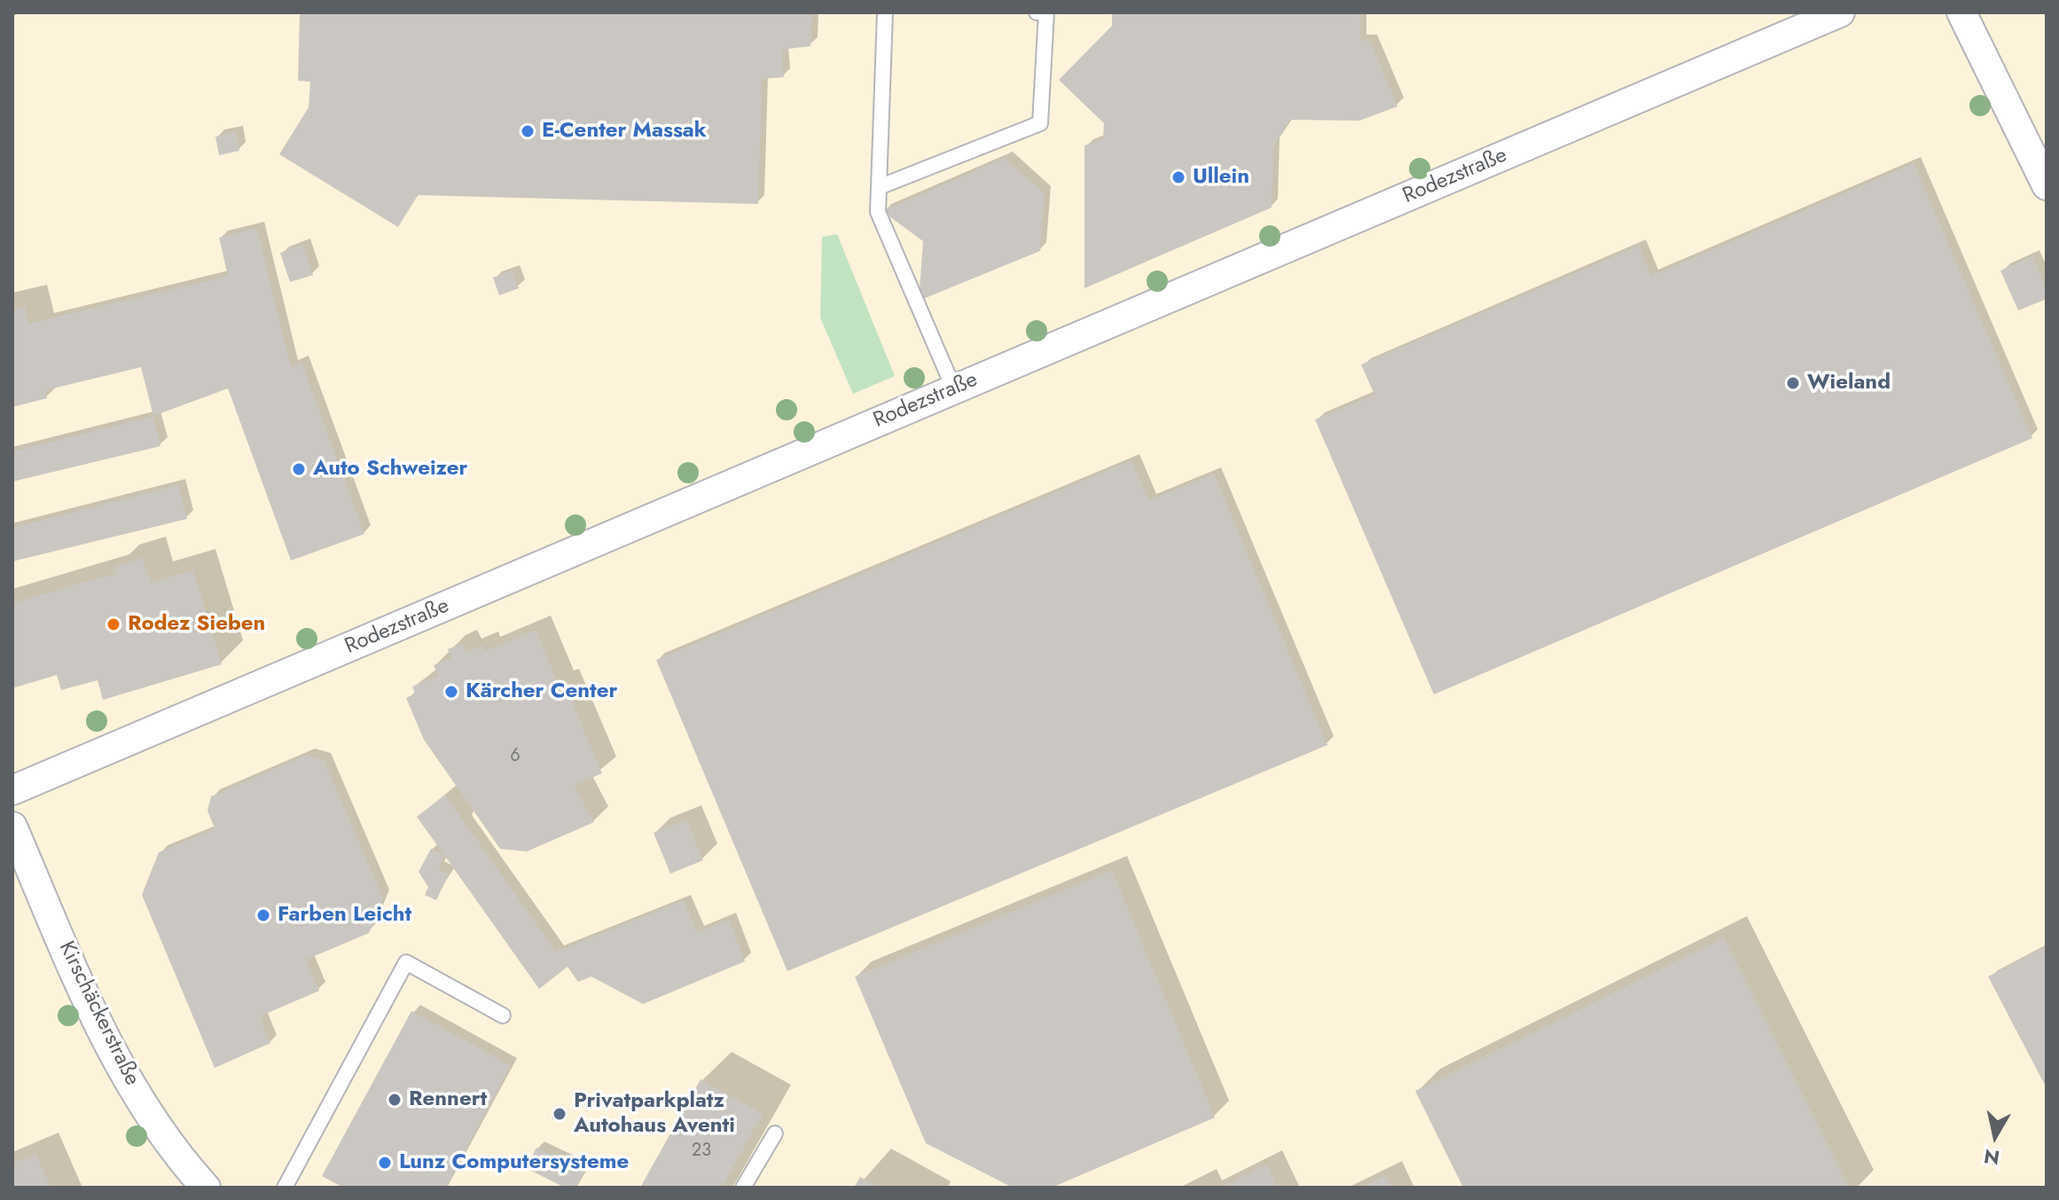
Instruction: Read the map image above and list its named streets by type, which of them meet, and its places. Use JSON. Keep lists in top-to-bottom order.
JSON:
{
  "streets": {
    "street": ["Rodezstraße", "Kirschäckerstraße"]
  },
  "places": [
    "E-Center Massak",
    "Ullein",
    "Wieland",
    "Auto Schweizer",
    "Rodez Sieben",
    "Kärcher Center",
    "Farben Leicht",
    "Rennert",
    "Privatparkplatz Autohaus Aventi",
    "Lunz Computersysteme"
  ],
  "house_numbers": ["6", "23"],
  "north": "bottom"
}
